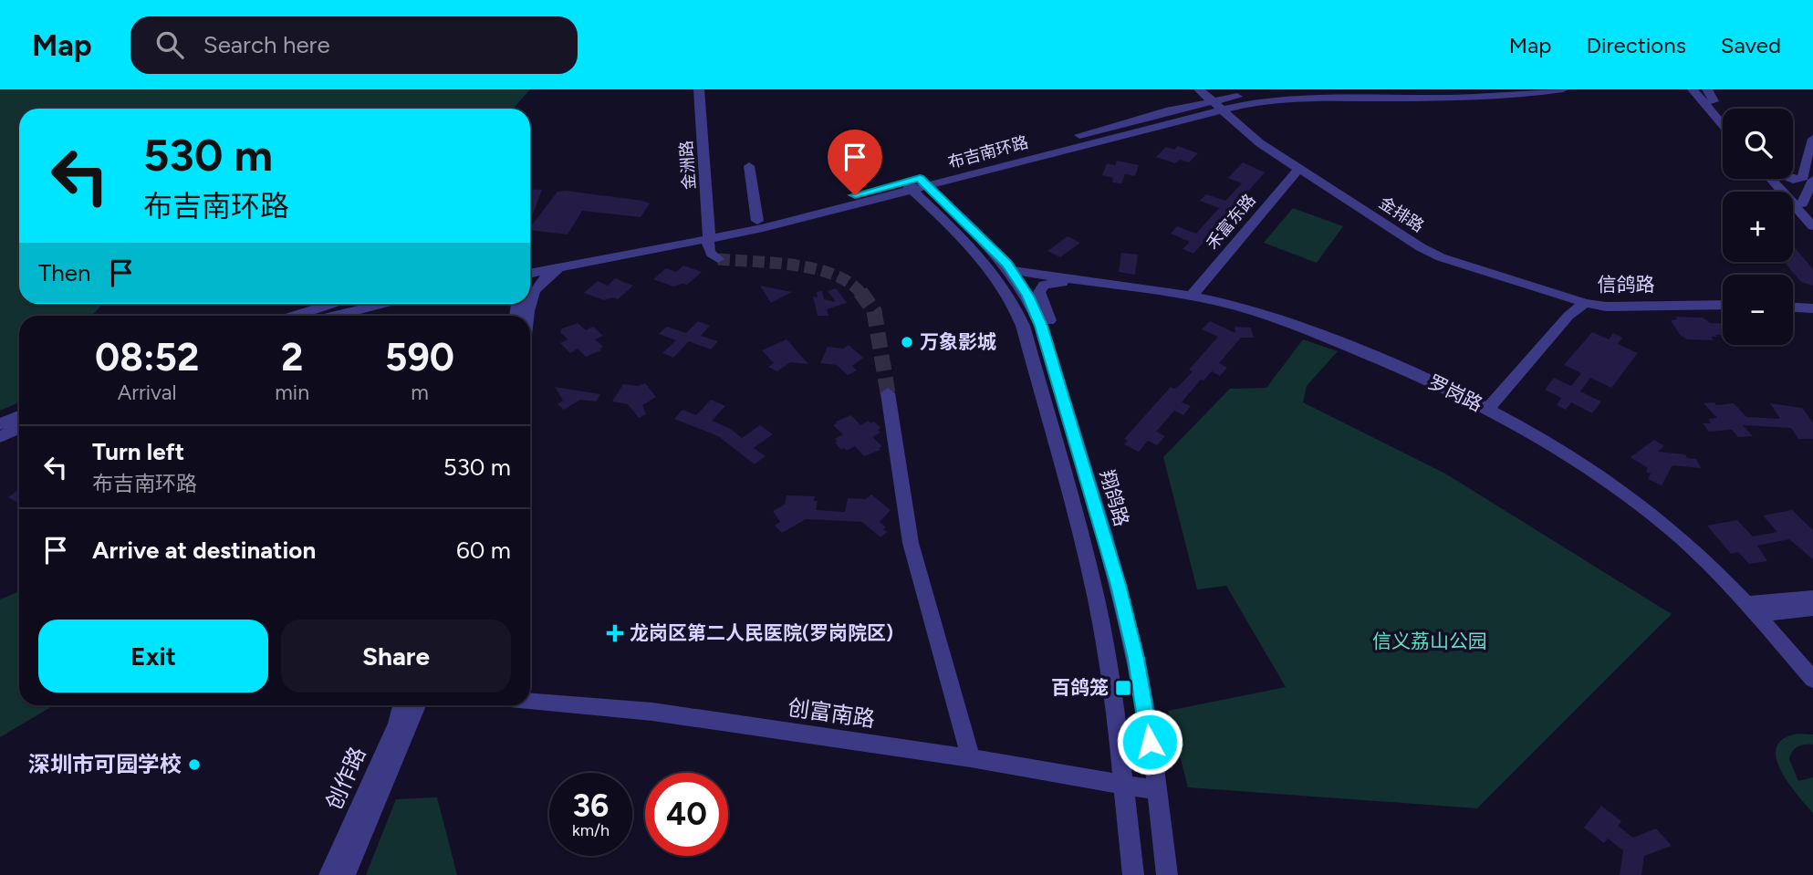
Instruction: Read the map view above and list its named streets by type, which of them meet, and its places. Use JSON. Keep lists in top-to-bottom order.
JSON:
{
  "streets": {
    "street": [
      "布吉南环路",
      "金洲路",
      "金排路",
      "禾富东路",
      "信鸽路",
      "罗岗路",
      "翔鸽路",
      "创富南路",
      "创作路"
    ]
  },
  "crossings": [
    ["布吉南环路", "金洲路"],
    ["布吉南环路", "金排路"],
    ["布吉南环路", "翔鸽路"],
    ["金排路", "禾富东路"],
    ["金排路", "信鸽路"],
    ["禾富东路", "罗岗路"],
    ["信鸽路", "罗岗路"],
    ["罗岗路", "翔鸽路"],
    ["翔鸽路", "创富南路"]
  ],
  "parks": ["信义荔山公园"],
  "places": {
    "other": ["万象影城", "深圳市可园学校"],
    "health": ["龙岗区第二人民医院(罗岗院区)"],
    "transit": ["百鸽笼"]
  },
  "page": {
    "header": "Map",
    "search": "Search here",
    "nav": ["Map", "Directions", "Saved"],
    "map_buttons": ["+", "−"],
    "turn": ["530 m", "布吉南环路"],
    "then": "Then",
    "eta": [
      "08:52",
      "Arrival",
      "2",
      "min",
      "590",
      "m"
    ],
    "list": [
      {
        "name": "Turn left",
        "note": "布吉南环路",
        "value": "530 m"
      },
      {
        "name": "Arrive at destination",
        "value": "60 m"
      }
    ],
    "buttons": ["Exit", "Share"],
    "speed": "36 km/h",
    "limit": "40"
  }
}
